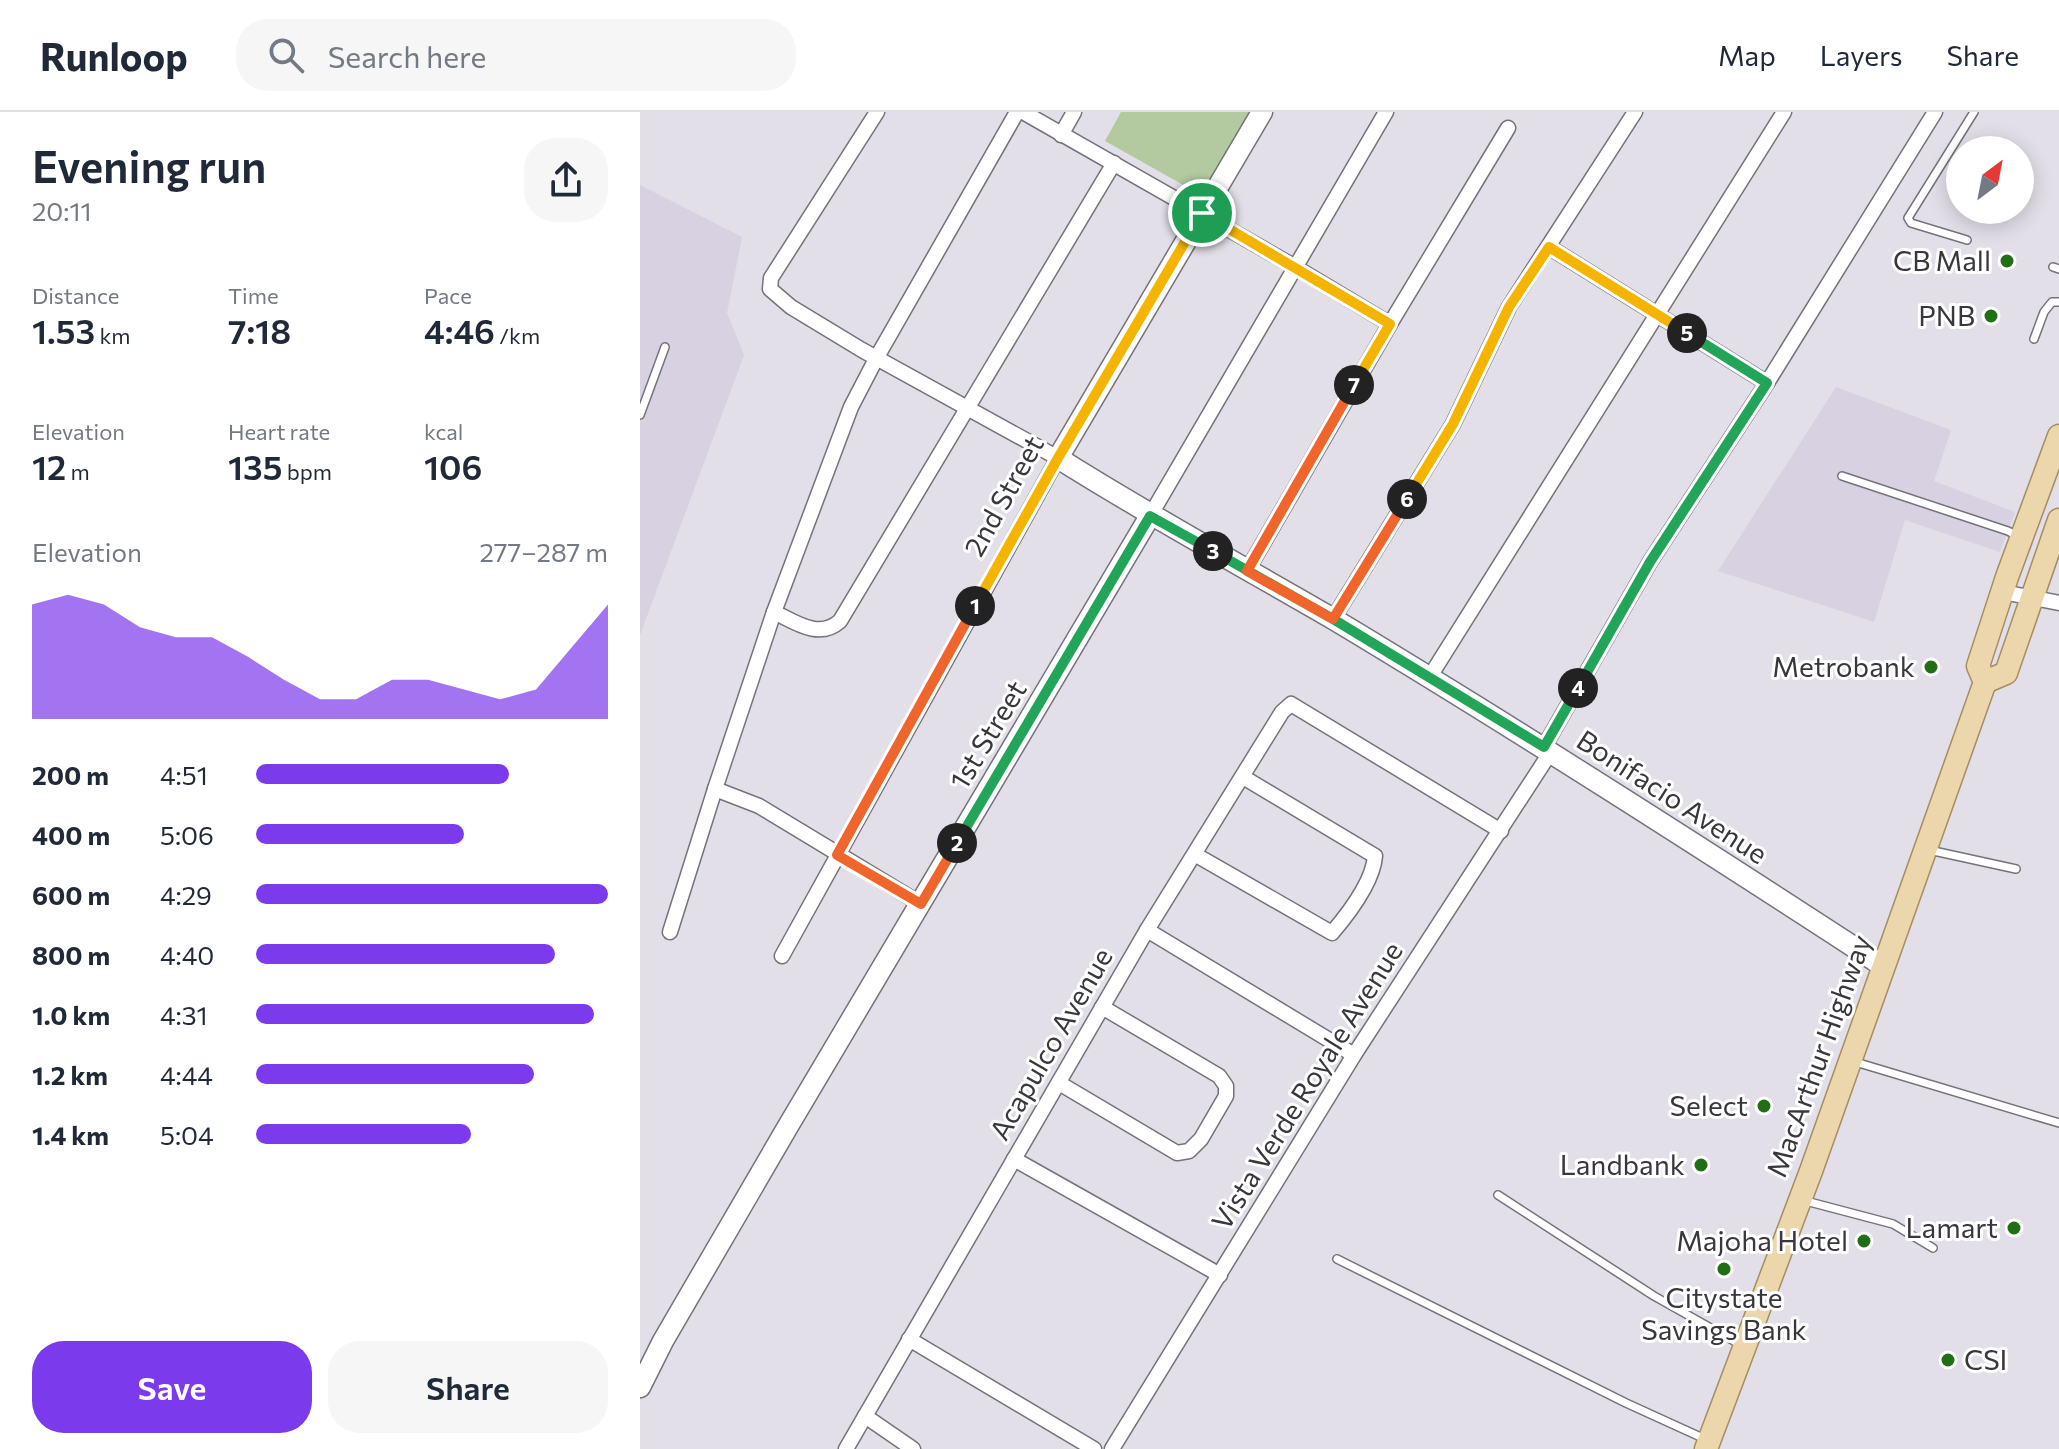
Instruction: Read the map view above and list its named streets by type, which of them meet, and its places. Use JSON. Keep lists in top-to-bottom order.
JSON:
{
  "streets": {
    "main road": ["MacArthur Highway"],
    "street": [
      "2nd Street",
      "1st Street",
      "Bonifacio Avenue",
      "Acapulco Avenue",
      "Vista Verde Royale Avenue"
    ]
  },
  "crossings": [
    ["2nd Street", "Bonifacio Avenue"],
    ["1st Street", "Bonifacio Avenue"],
    ["Bonifacio Avenue", "MacArthur Highway"],
    ["Bonifacio Avenue", "Vista Verde Royale Avenue"],
    ["Acapulco Avenue", "Vista Verde Royale Avenue"]
  ],
  "places": [
    "CB Mall",
    "PNB",
    "Metrobank",
    "Select",
    "Landbank",
    "Lamart",
    "Majoha Hotel",
    "Citystate Savings Bank",
    "CSI"
  ],
  "north": "top right",
  "page": {
    "header": "Runloop",
    "search": "Search here",
    "nav": ["Map", "Layers", "Share"],
    "heading": ["Evening run", "20:11"],
    "stats": [
      ["Distance", "1.53 km"],
      ["Time", "7:18"],
      ["Pace", "4:46 /km"],
      ["Elevation", "12 m"],
      ["Heart rate", "135 bpm"],
      ["kcal", "106"]
    ],
    "pins": [
      "5",
      "7",
      "6",
      "3",
      "1",
      "4",
      "2"
    ],
    "chart": ["Elevation", "277–287 m"],
    "list": [
      {
        "name": "200 m",
        "note": "4:51"
      },
      {
        "name": "400 m",
        "note": "5:06"
      },
      {
        "name": "600 m",
        "note": "4:29"
      },
      {
        "name": "800 m",
        "note": "4:40"
      },
      {
        "name": "1.0 km",
        "note": "4:31"
      },
      {
        "name": "1.2 km",
        "note": "4:44"
      },
      {
        "name": "1.4 km",
        "note": "5:04"
      }
    ],
    "buttons": ["Save", "Share"]
  }
}
